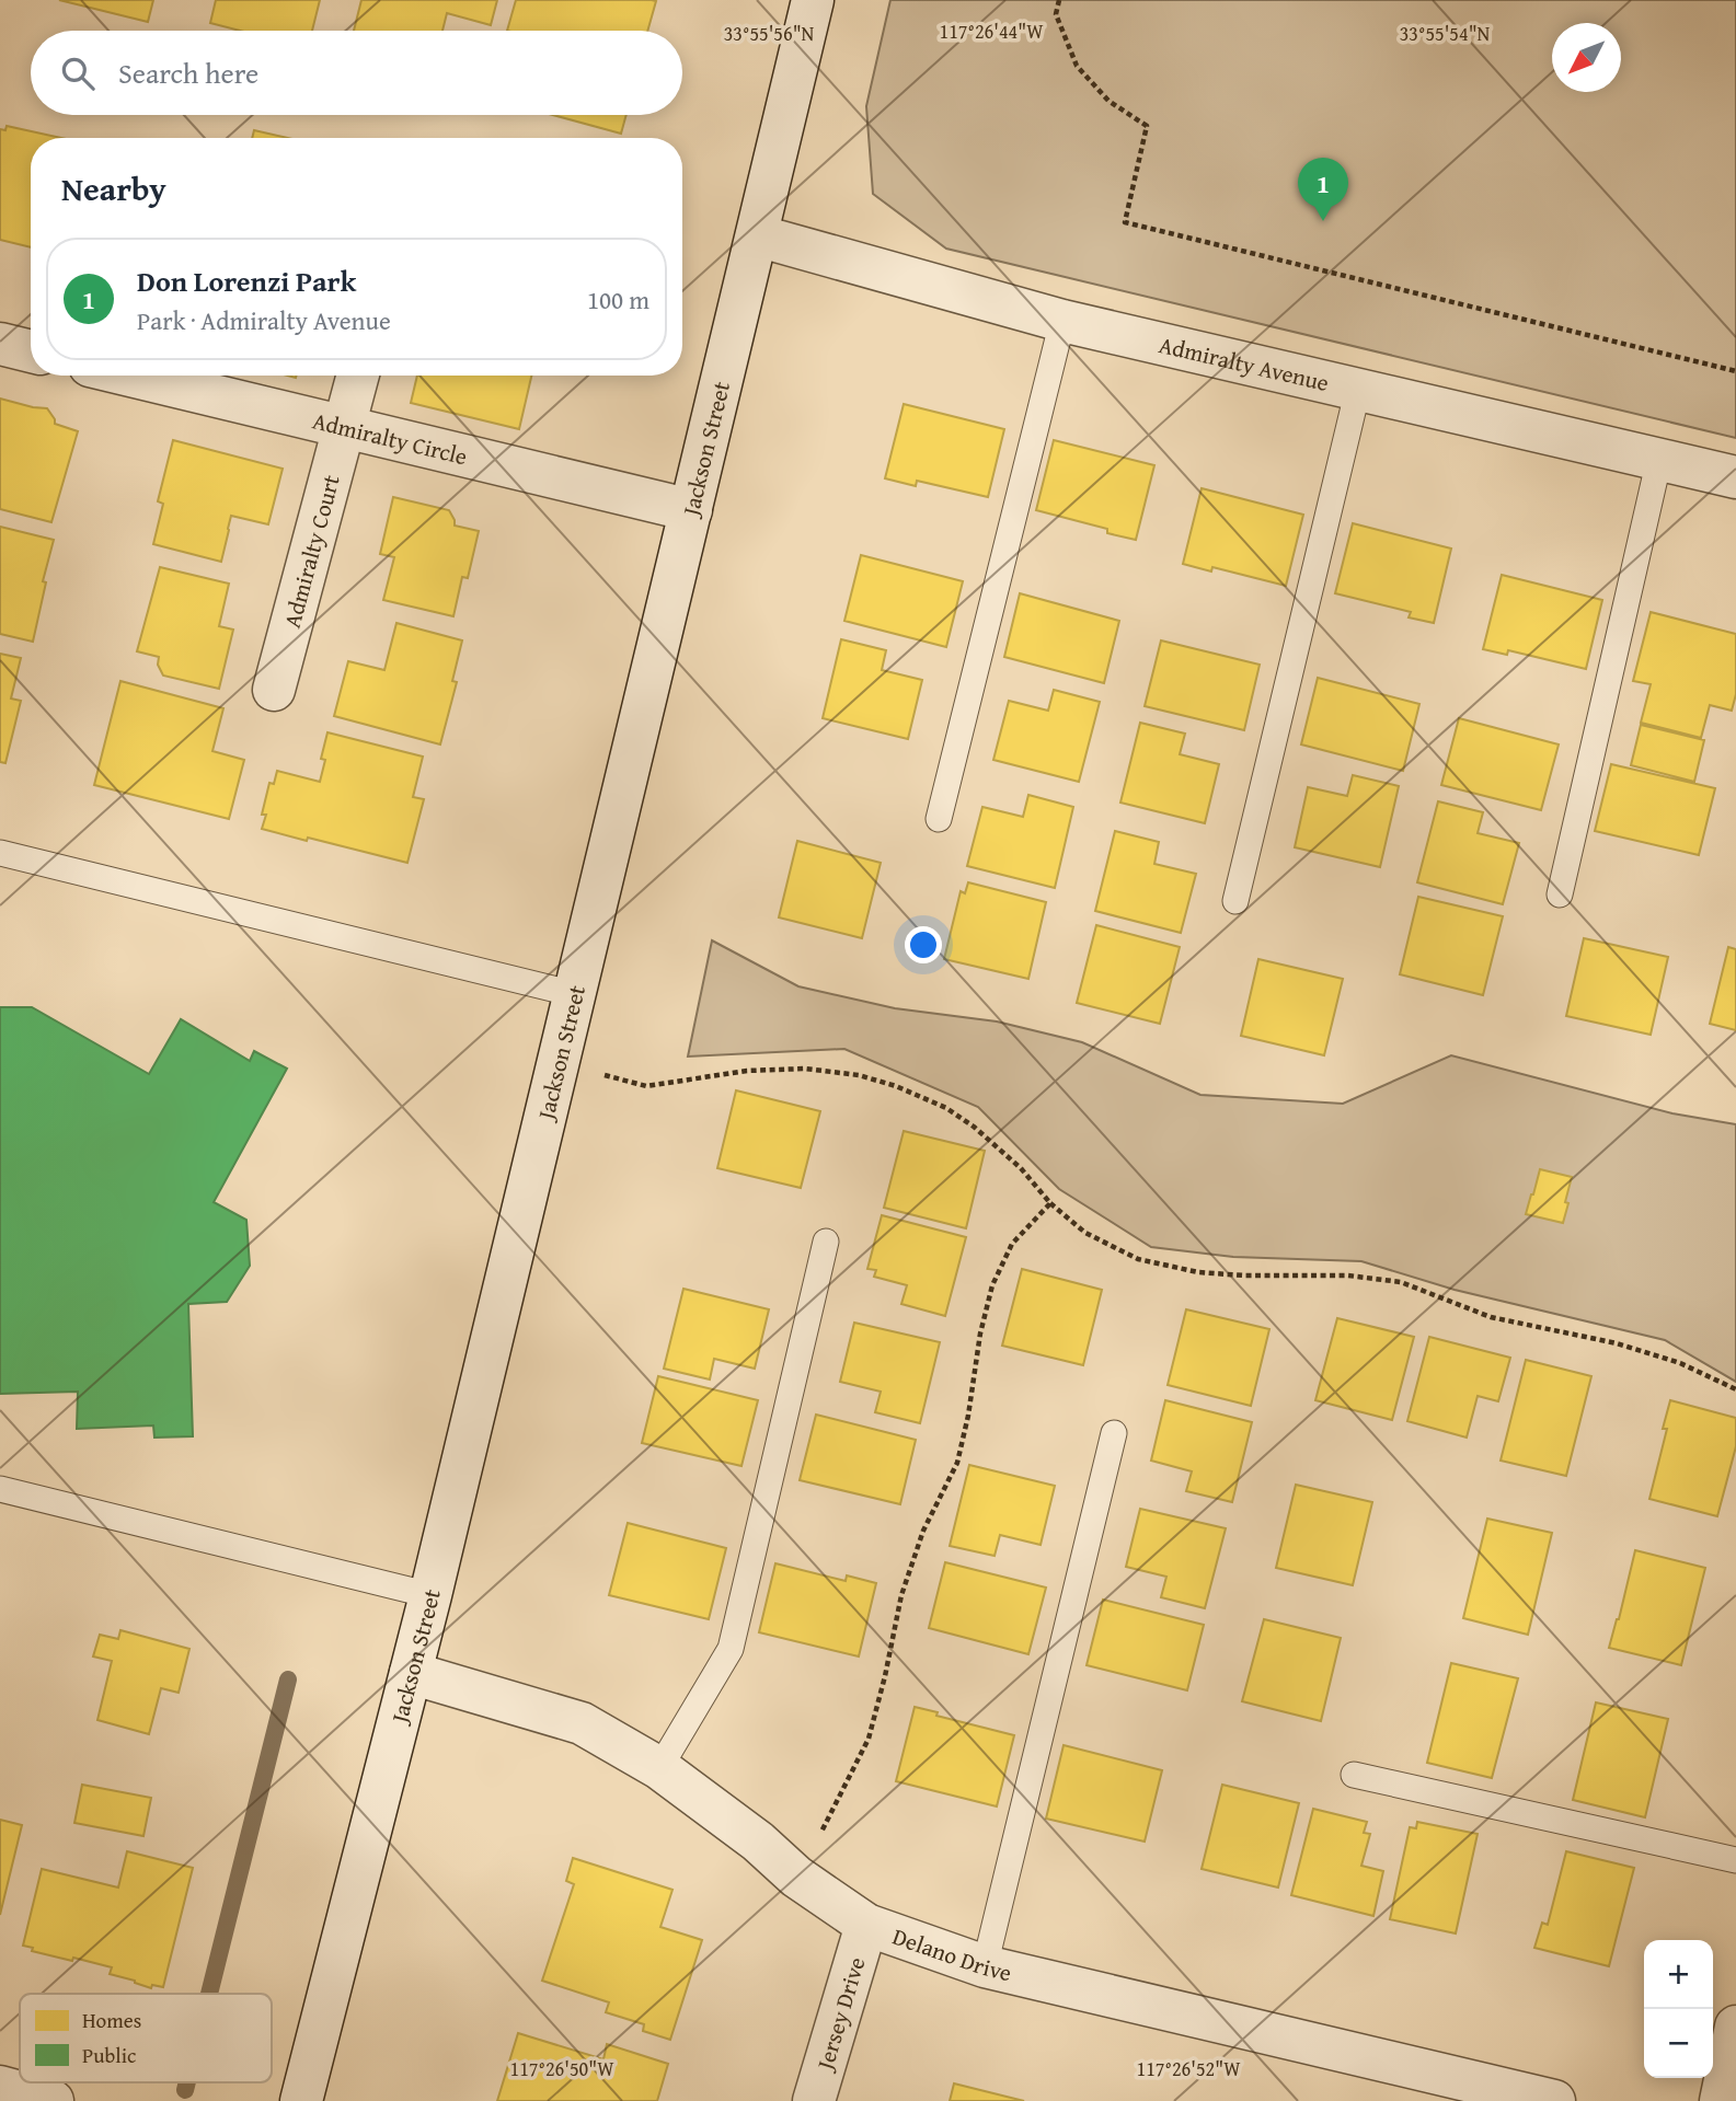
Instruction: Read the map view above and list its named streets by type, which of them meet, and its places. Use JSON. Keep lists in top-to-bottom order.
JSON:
{
  "streets": {
    "street": [
      "Admiralty Avenue",
      "Admiralty Circle",
      "Jackson Street",
      "Admiralty Court",
      "Delano Drive",
      "Jersey Drive"
    ]
  },
  "crossings": [
    ["Admiralty Avenue", "Jackson Street"],
    ["Admiralty Circle", "Jackson Street"],
    ["Admiralty Circle", "Admiralty Court"],
    ["Jackson Street", "Delano Drive"],
    ["Delano Drive", "Jersey Drive"]
  ],
  "legend": ["Homes", "Public"],
  "north": "bottom left",
  "page": {
    "search": "Search here",
    "heading": "Nearby",
    "pins": "1",
    "list": [
      {
        "mark": "1",
        "name": "Don Lorenzi Park",
        "note": "Park · Admiralty Avenue",
        "value": "100 m"
      }
    ],
    "map_buttons": ["+", "−"]
  },
  "coordinates": [
    "117°26'44\"W",
    "33°55'56\"N",
    "33°55'54\"N",
    "117°26'50\"W",
    "117°26'52\"W"
  ]
}
